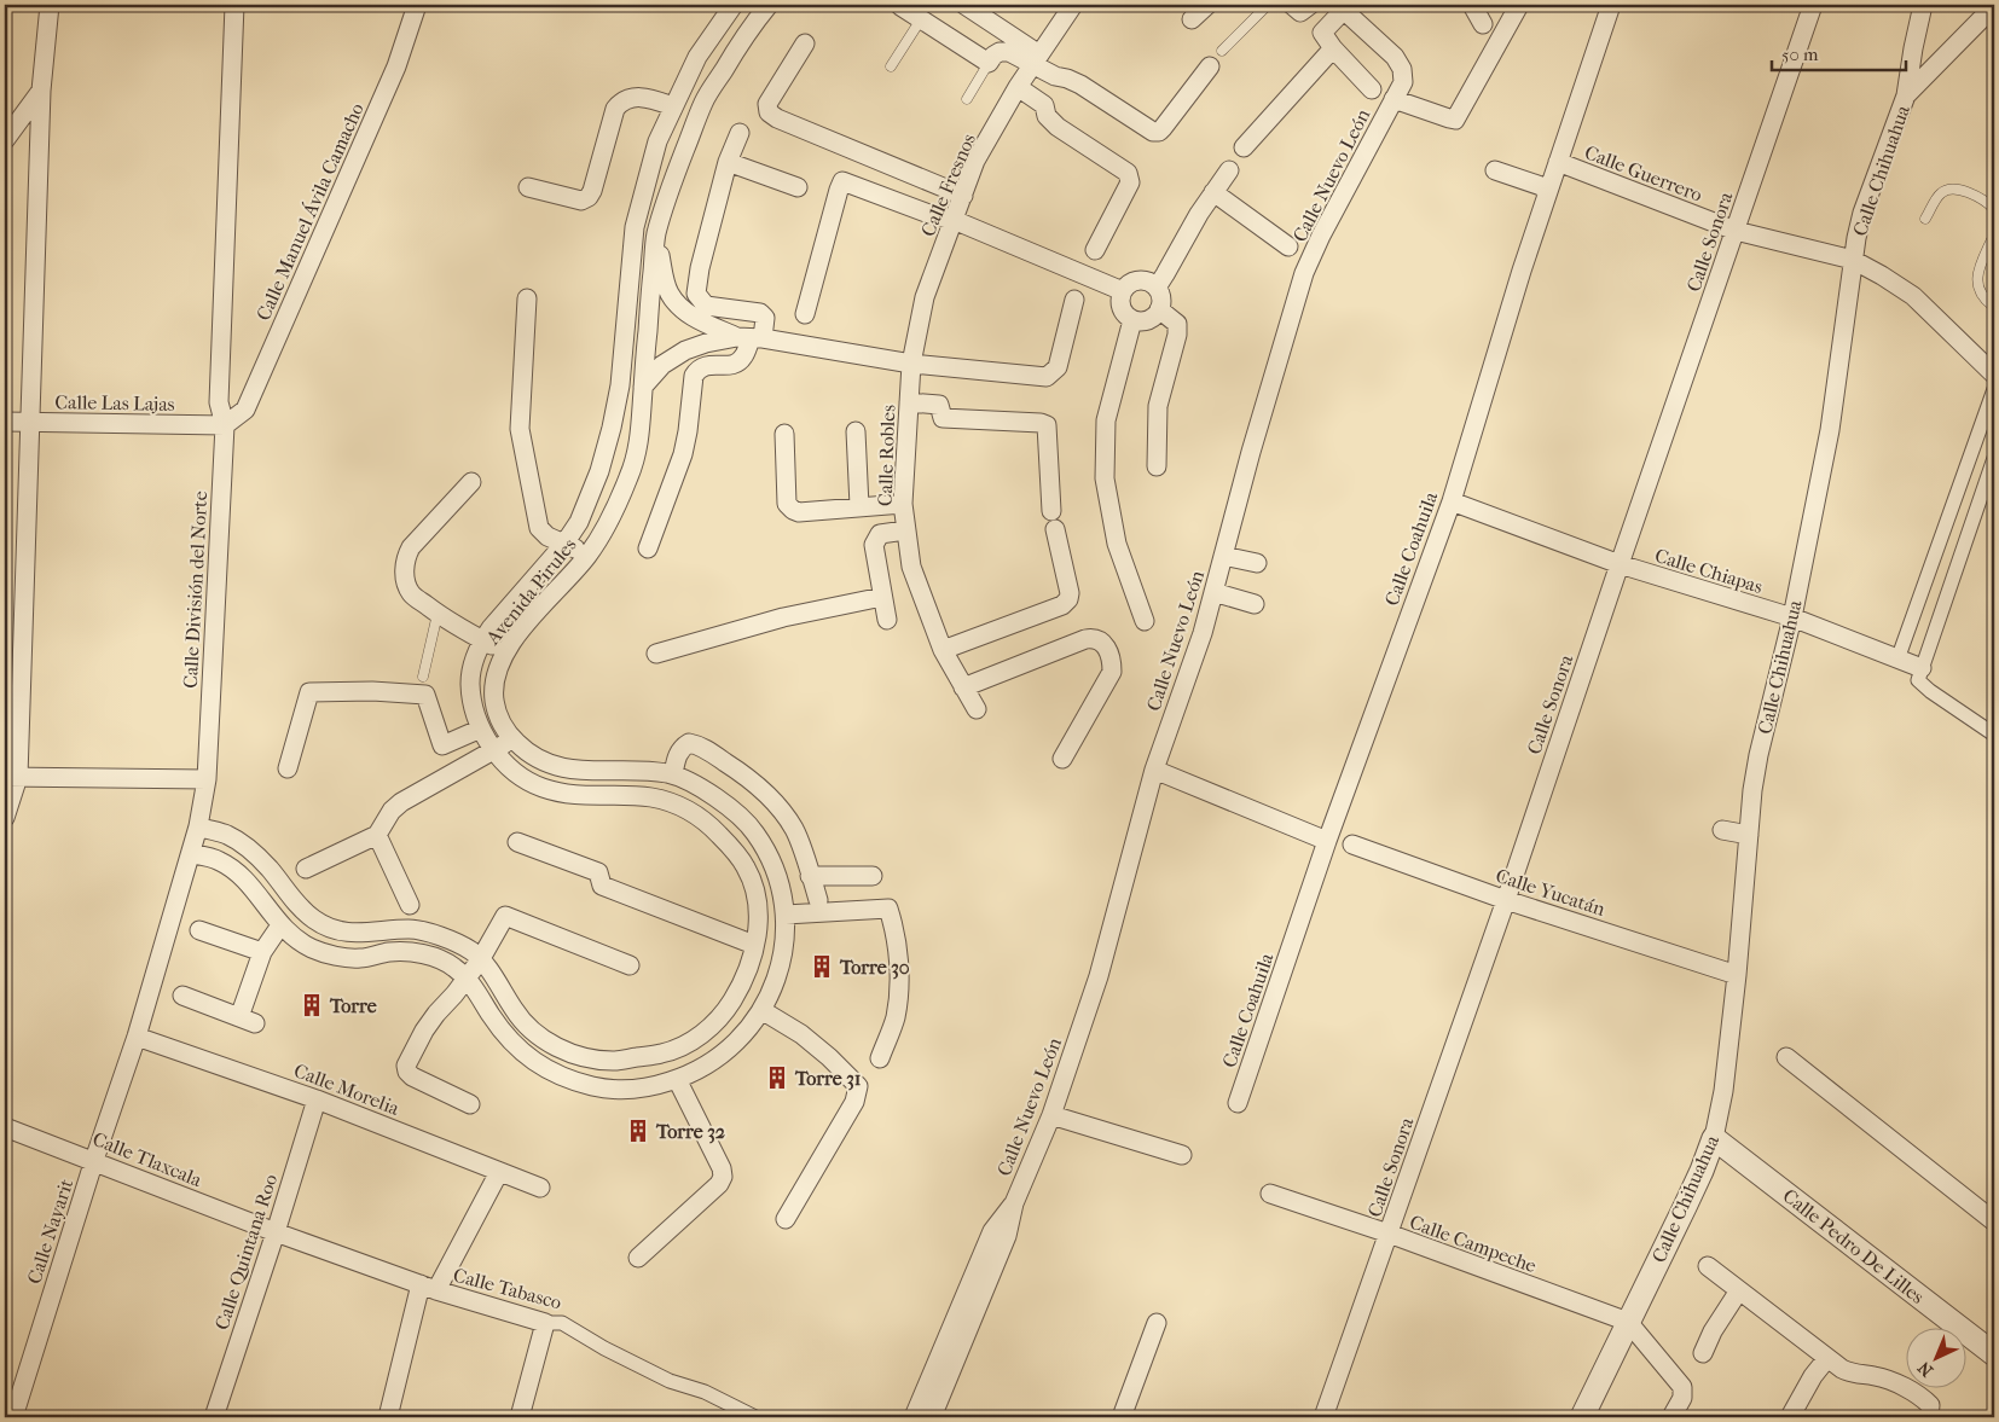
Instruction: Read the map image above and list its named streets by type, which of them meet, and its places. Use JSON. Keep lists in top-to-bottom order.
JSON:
{
  "streets": {
    "street": [
      "Calle Chihuahua",
      "Calle Guerrero",
      "Calle Nuevo León",
      "Calle Fresnos",
      "Calle Manuel Ávila Camacho",
      "Calle Sonora",
      "Calle Las Lajas",
      "Calle Robles",
      "Calle Coahuila",
      "Calle Chiapas",
      "Calle División del Norte",
      "Avenida Pirules",
      "Calle Yucatán",
      "Calle Morelia",
      "Calle Tlaxcala",
      "Calle Nayarit",
      "Calle Campeche",
      "Calle Pedro De Lilles",
      "Calle Quintana Roo",
      "Calle Tabasco"
    ]
  },
  "crossings": [
    ["Calle Chihuahua", "Calle Guerrero"],
    ["Calle Chihuahua", "Calle Chiapas"],
    ["Calle Chihuahua", "Calle Yucatán"],
    ["Calle Chihuahua", "Calle Campeche"],
    ["Calle Chihuahua", "Calle Pedro De Lilles"],
    ["Calle Guerrero", "Calle Sonora"],
    ["Calle Guerrero", "Calle Coahuila"],
    ["Calle Fresnos", "Calle Robles"],
    ["Calle Manuel Ávila Camacho", "Calle Las Lajas"],
    ["Calle Manuel Ávila Camacho", "Calle División del Norte"],
    ["Calle Sonora", "Calle Chiapas"],
    ["Calle Sonora", "Calle Yucatán"],
    ["Calle Sonora", "Calle Campeche"],
    ["Calle Las Lajas", "Calle División del Norte"],
    ["Calle Coahuila", "Calle Chiapas"],
    ["Calle División del Norte", "Avenida Pirules"],
    ["Calle División del Norte", "Calle Morelia"],
    ["Calle División del Norte", "Calle Tlaxcala"],
    ["Calle División del Norte", "Calle Nayarit"],
    ["Calle Morelia", "Calle Quintana Roo"],
    ["Calle Tlaxcala", "Calle Nayarit"],
    ["Calle Tlaxcala", "Calle Quintana Roo"],
    ["Calle Tlaxcala", "Calle Tabasco"],
    ["Calle Quintana Roo", "Calle Tabasco"]
  ],
  "places": {
    "building": [
      "Torre 30",
      "Torre",
      "Torre 31",
      "Torre 32"
    ]
  },
  "scale_bar": "50 m",
  "north": "bottom left"
}
